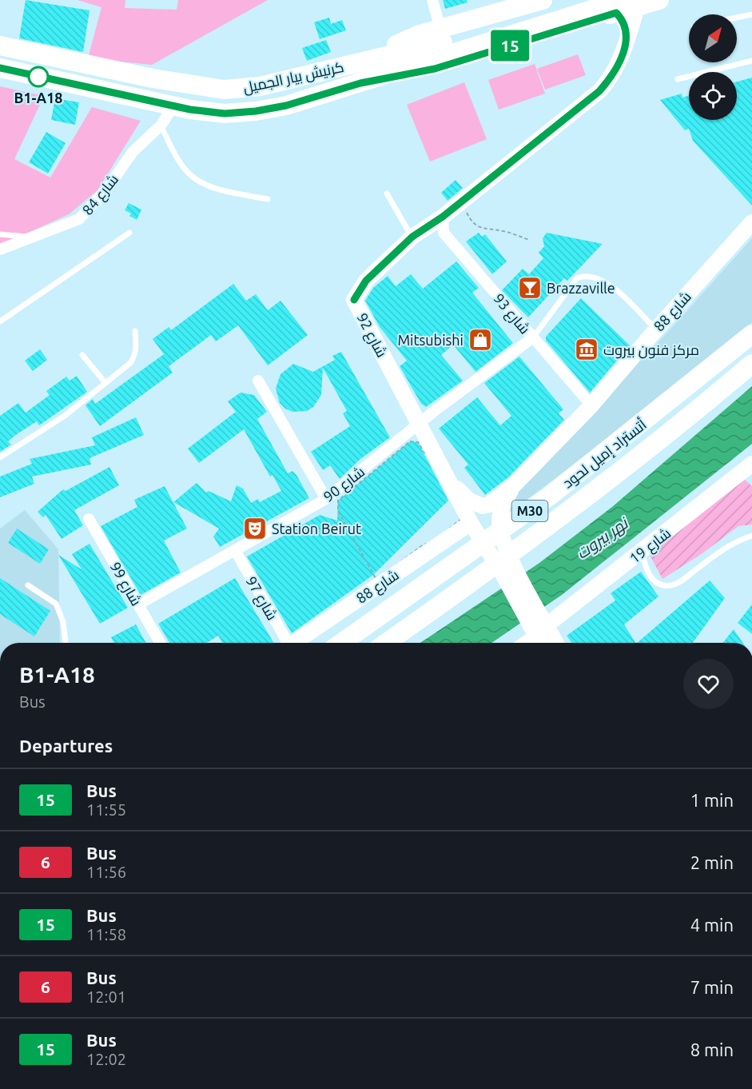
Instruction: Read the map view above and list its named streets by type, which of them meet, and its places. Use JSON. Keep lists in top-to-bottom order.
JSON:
{
  "streets": {
    "highway": ["كرنيش بيار الجميل", "أتستراد إميل لحود", "M30"],
    "main road": ["شارع 88", "شارع 92", "شارع 19"],
    "street": [
      "شارع 84",
      "شارع 93",
      "شارع 90",
      "شارع 99",
      "شارع 97"
    ]
  },
  "crossings": [
    ["كرنيش بيار الجميل", "شارع 84"],
    ["كرنيش بيار الجميل", "شارع 92"],
    ["شارع 88", "شارع 93"],
    ["شارع 93", "شارع 92"],
    ["شارع 93", "شارع 90"],
    ["شارع 92", "شارع 90"],
    ["شارع 90", "شارع 99"],
    ["شارع 90", "شارع 97"]
  ],
  "water": ["نهر بيروت"],
  "places": {
    "other": ["B1-A18"],
    "bar": ["Brazzaville"],
    "shop": ["Mitsubishi"],
    "museum": ["مركز فنون بيروت"],
    "theatre": ["Station Beirut"]
  },
  "lines": ["bus line 15"],
  "north": "top right",
  "page": {
    "on_map": "15",
    "heading": [
      ["B1-A18", "Bus"],
      "Departures"
    ],
    "list": [
      {
        "mark": "15",
        "name": "Bus",
        "note": "11:55",
        "value": "1 min"
      },
      {
        "mark": "6",
        "name": "Bus",
        "note": "11:56",
        "value": "2 min"
      },
      {
        "mark": "15",
        "name": "Bus",
        "note": "11:58",
        "value": "4 min"
      },
      {
        "mark": "6",
        "name": "Bus",
        "note": "12:01",
        "value": "7 min"
      },
      {
        "mark": "15",
        "name": "Bus",
        "note": "12:02",
        "value": "8 min"
      }
    ]
  }
}
